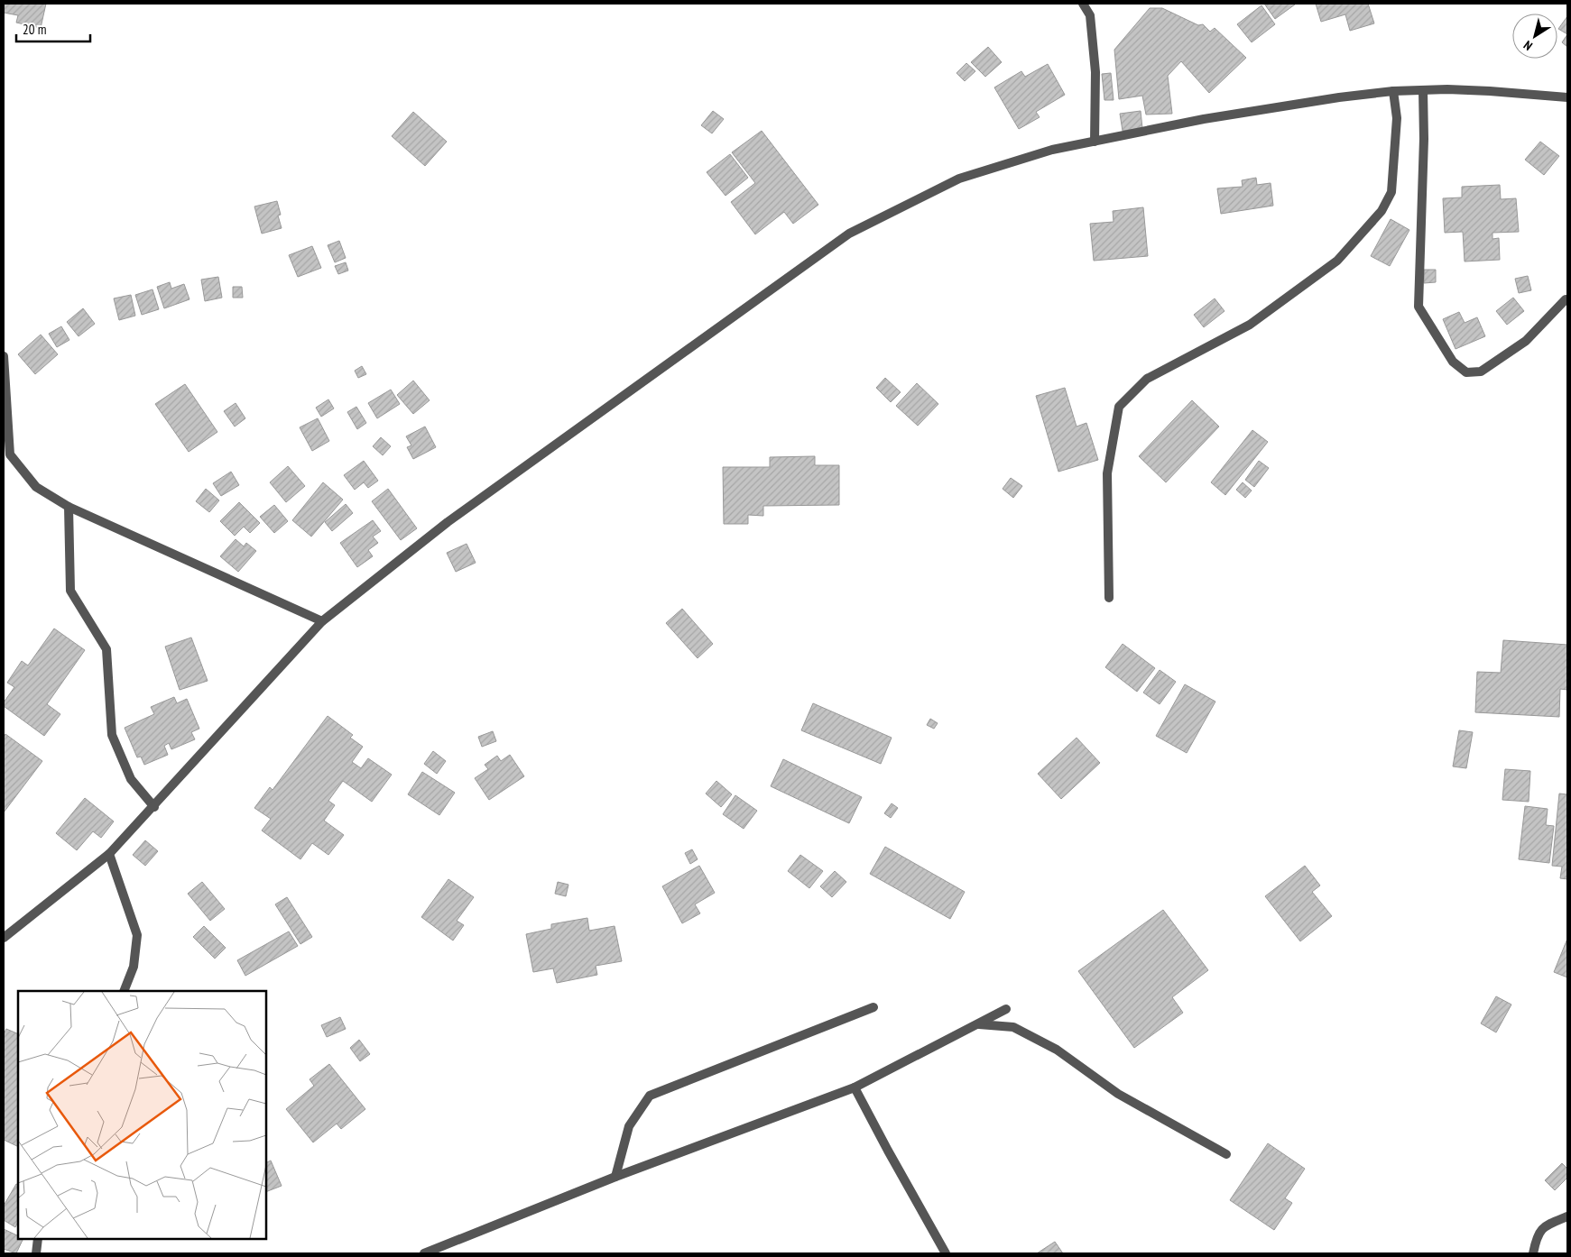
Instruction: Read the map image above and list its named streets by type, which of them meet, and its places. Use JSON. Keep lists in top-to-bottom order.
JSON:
{
  "scale_bar": "20 m",
  "north": "bottom left"
}
